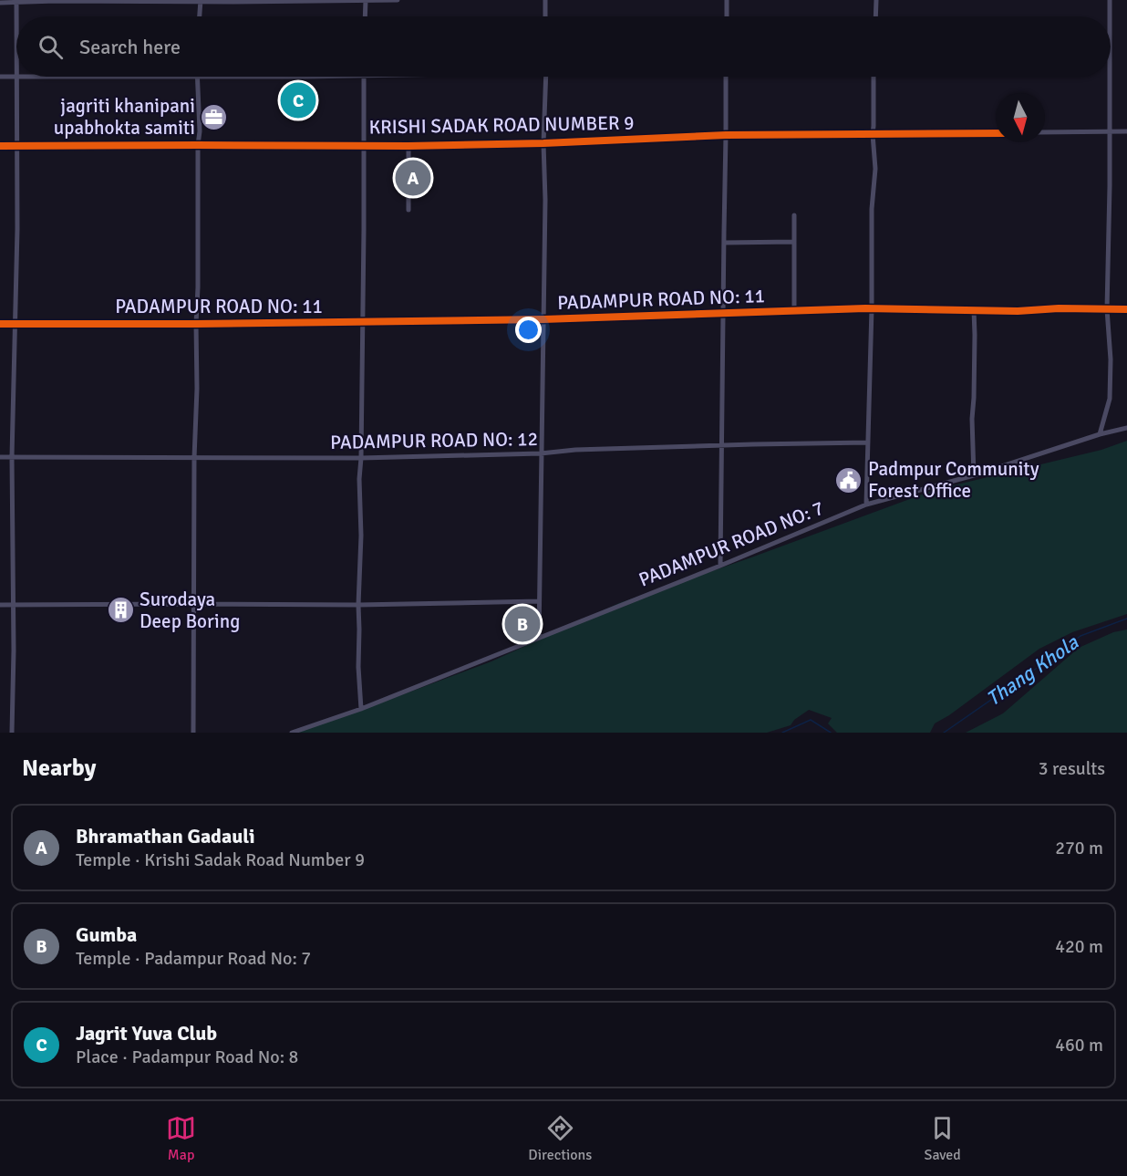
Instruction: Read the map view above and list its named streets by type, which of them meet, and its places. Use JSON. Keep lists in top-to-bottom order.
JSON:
{
  "streets": {
    "street": [
      "KRISHI SADAK ROAD NUMBER 9",
      "PADAMPUR ROAD NO: 11",
      "PADAMPUR ROAD NO: 12",
      "PADAMPUR ROAD NO: 7"
    ]
  },
  "water": ["Thang Khola"],
  "places": {
    "office": ["jagriti khanipani upabhokta samiti"],
    "public building": ["Padmpur Community Forest Office"],
    "building": ["Surodaya Deep Boring"]
  },
  "north": "bottom",
  "page": {
    "search": "Search here",
    "pins": ["C", "A", "B"],
    "heading": ["Nearby", "3 results"],
    "list": [
      {
        "mark": "A",
        "name": "Bhramathan Gadauli",
        "note": "Temple · Krishi Sadak Road Number 9",
        "value": "270 m"
      },
      {
        "mark": "B",
        "name": "Gumba",
        "note": "Temple · Padampur Road No: 7",
        "value": "420 m"
      },
      {
        "mark": "C",
        "name": "Jagrit Yuva Club",
        "note": "Place · Padampur Road No: 8",
        "value": "460 m"
      }
    ],
    "nav": ["Map", "Directions", "Saved"]
  }
}
